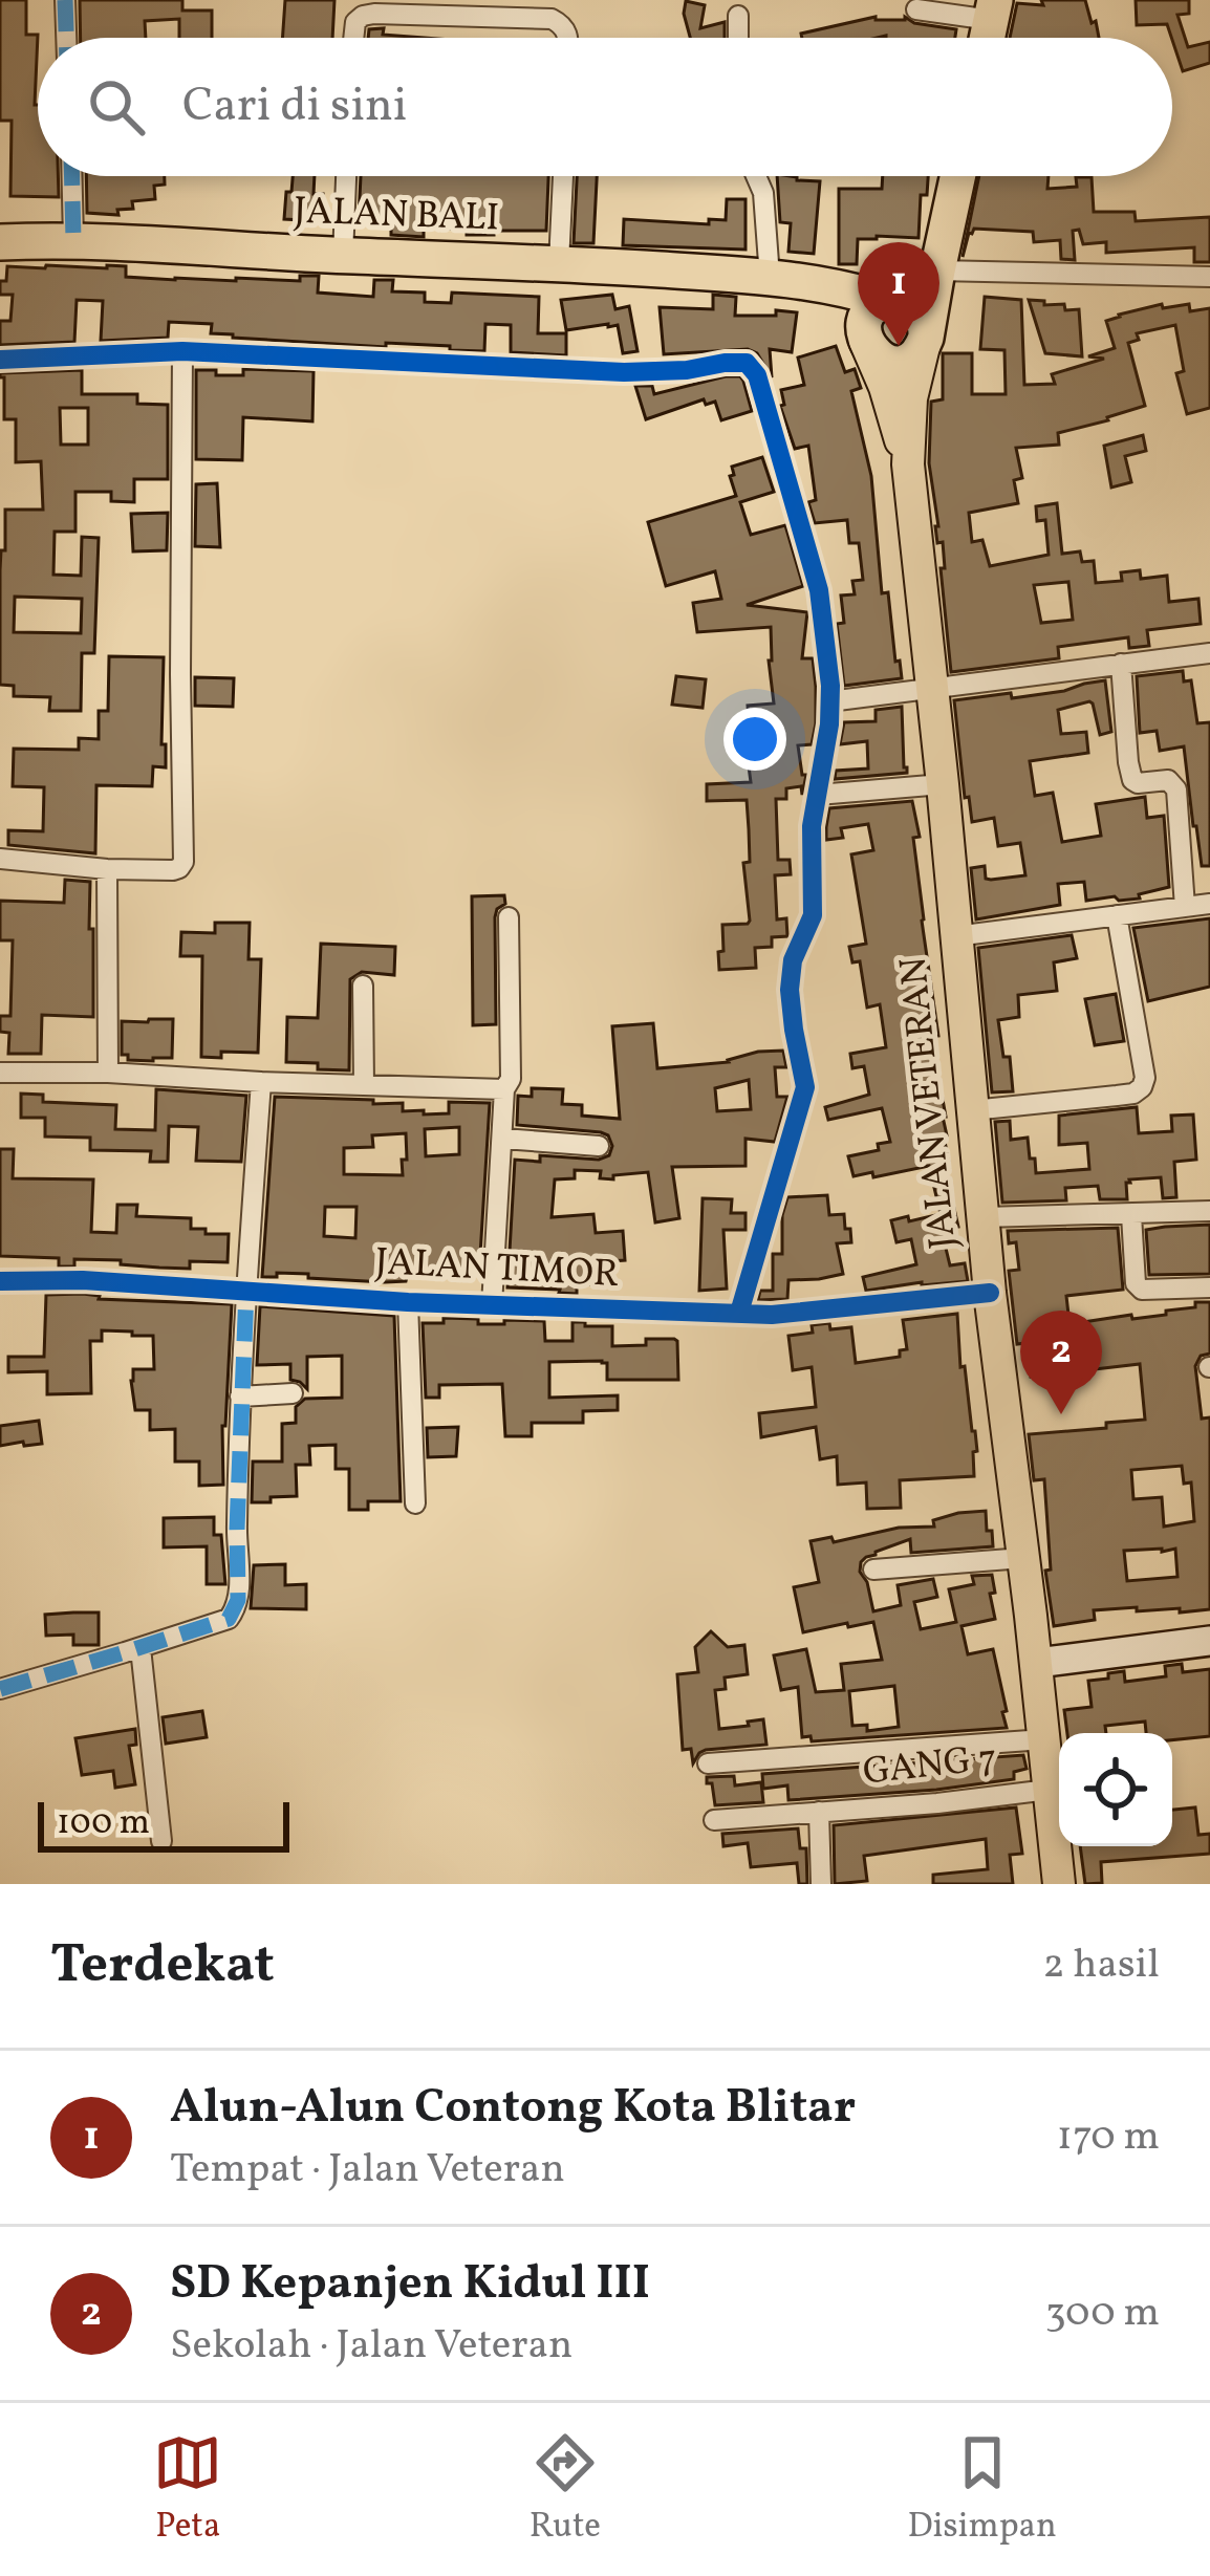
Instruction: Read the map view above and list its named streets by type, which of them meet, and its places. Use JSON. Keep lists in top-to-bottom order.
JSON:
{
  "streets": {
    "highway": ["JALAN BALI"],
    "main road": ["JALAN VETERAN"],
    "street": ["JALAN TIMOR", "GANG 7"]
  },
  "crossings": [
    ["JALAN BALI", "JALAN VETERAN"],
    ["JALAN VETERAN", "JALAN TIMOR"],
    ["JALAN VETERAN", "GANG 7"]
  ],
  "scale_bar": "100 m",
  "page": {
    "search": "Cari di sini",
    "pins": ["1", "2"],
    "scale": "100 m",
    "heading": ["Terdekat", "2 hasil"],
    "list": [
      {
        "mark": "1",
        "name": "Alun-Alun Contong Kota Blitar",
        "note": "Tempat · Jalan Veteran",
        "value": "170 m"
      },
      {
        "mark": "2",
        "name": "SD Kepanjen Kidul III",
        "note": "Sekolah · Jalan Veteran",
        "value": "300 m"
      }
    ],
    "nav": ["Peta", "Rute", "Disimpan"]
  }
}
